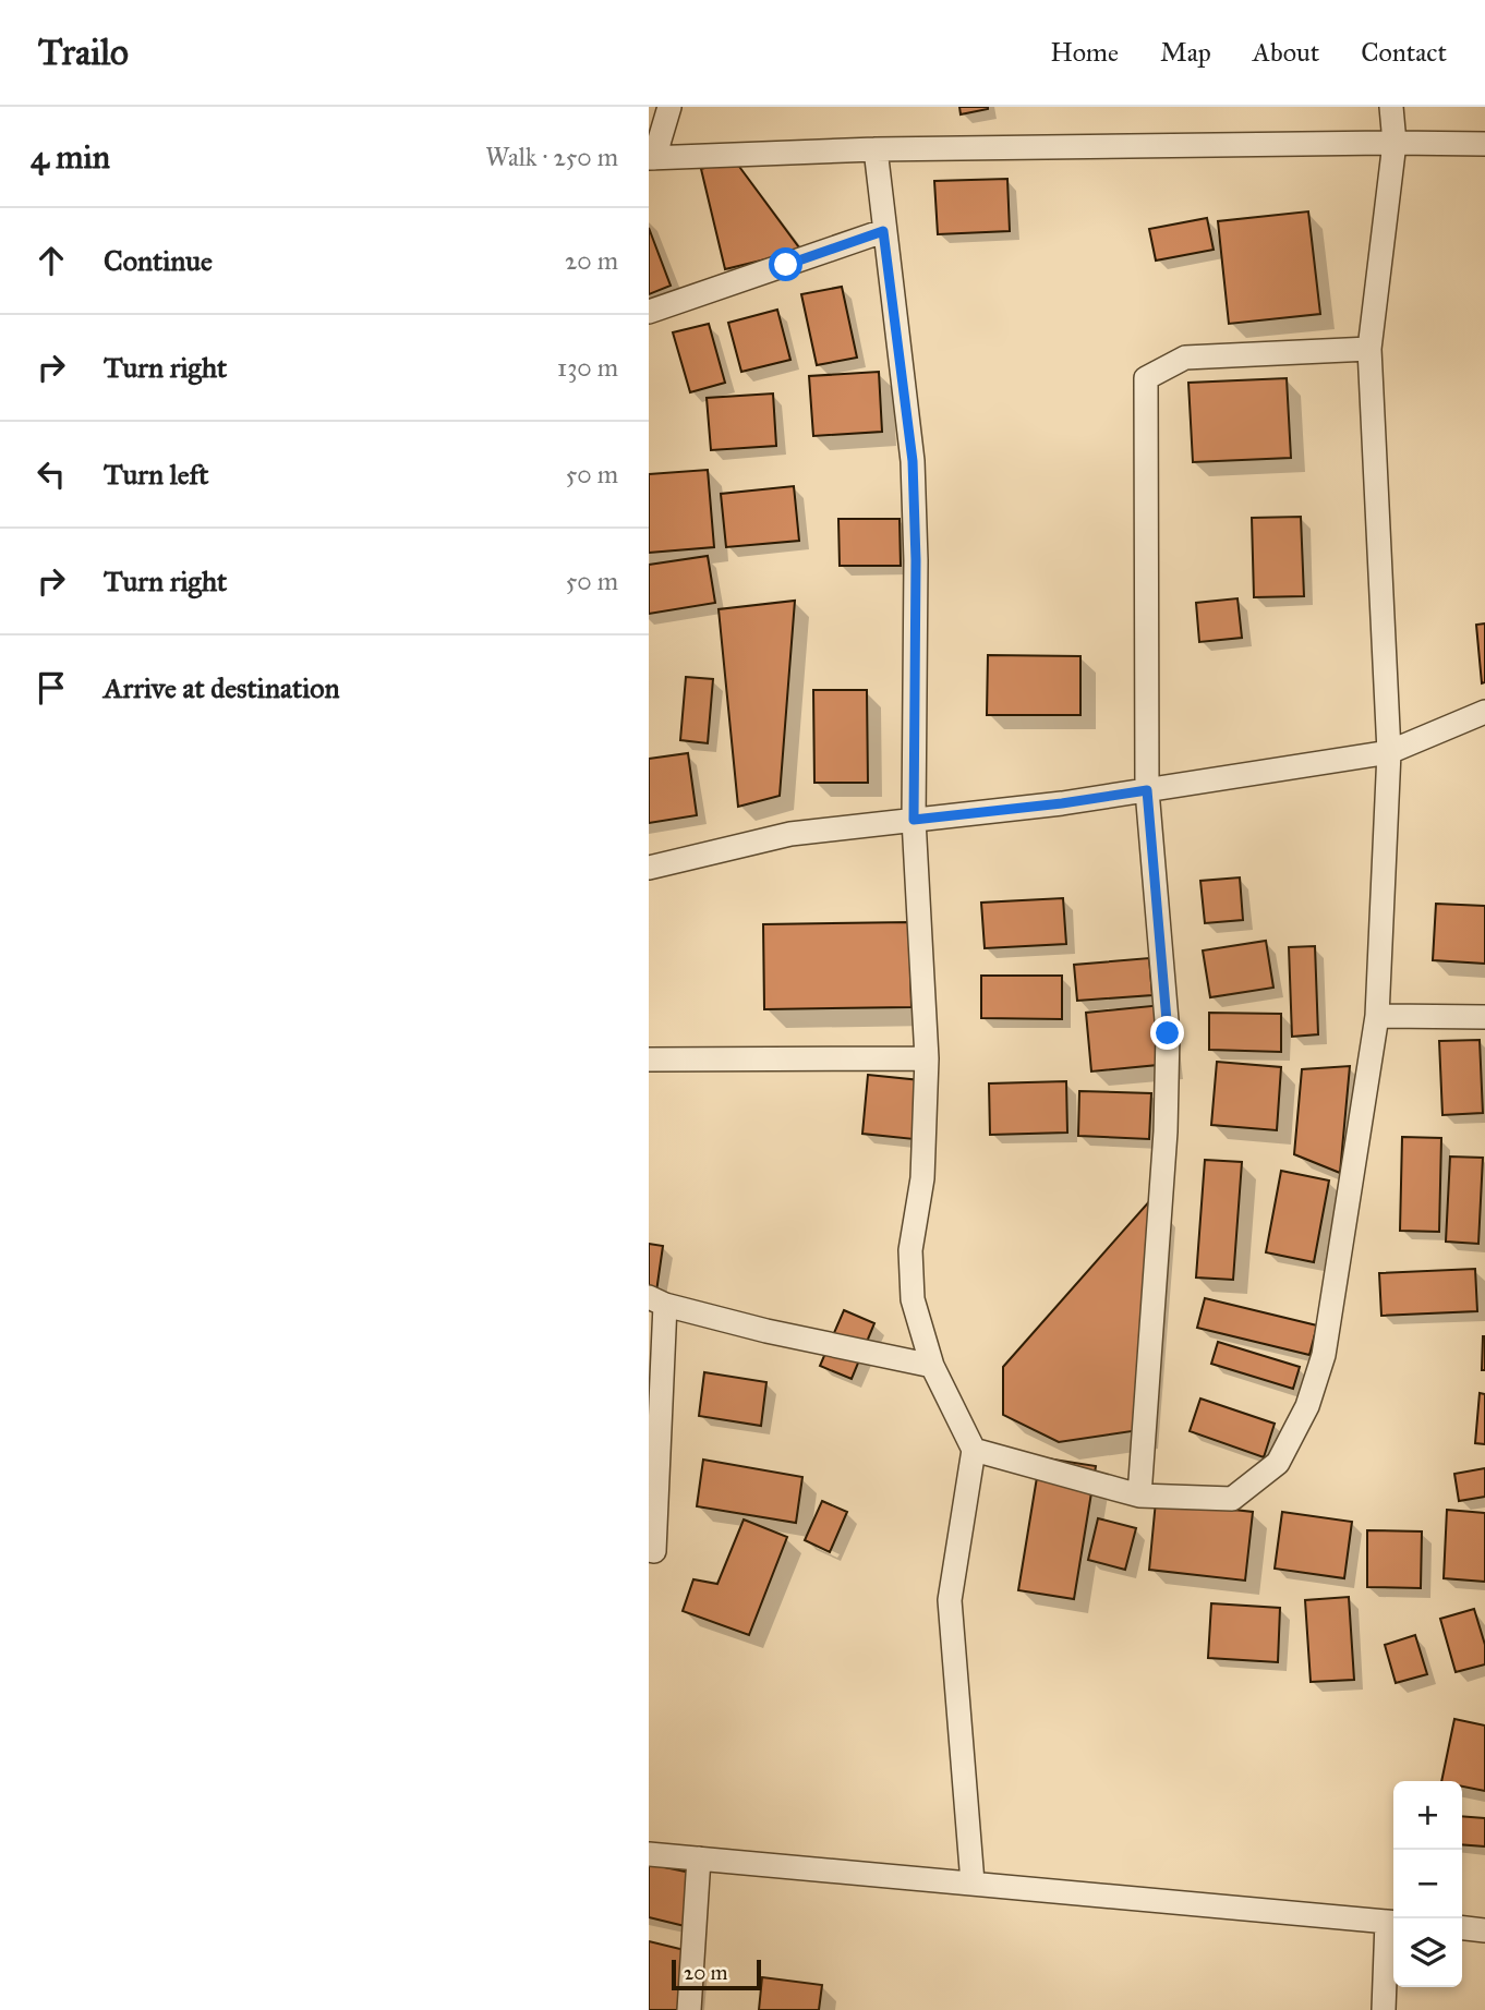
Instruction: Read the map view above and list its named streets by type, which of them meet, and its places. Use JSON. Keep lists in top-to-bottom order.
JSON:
{
  "scale_bar": "20 m",
  "page": {
    "header": "Trailo",
    "nav": [
      "Home",
      "Map",
      "About",
      "Contact"
    ],
    "heading": ["4 min", "Walk · 250 m"],
    "list": [
      ["Continue", "20 m"],
      ["Turn right", "130 m"],
      ["Turn left", "50 m"],
      ["Turn right", "50 m"],
      "Arrive at destination"
    ],
    "map_buttons": ["+", "−"],
    "scale": "20 m"
  }
}
